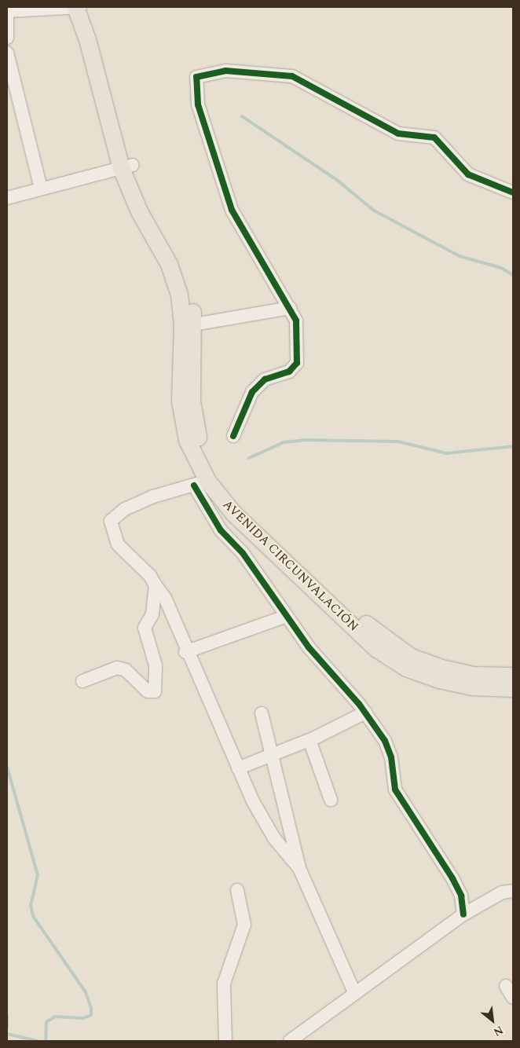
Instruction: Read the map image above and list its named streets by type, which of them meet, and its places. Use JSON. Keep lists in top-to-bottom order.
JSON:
{
  "streets": {
    "main road": ["AVENIDA CIRCUNVALACIÓN"]
  },
  "north": "bottom right"
}
